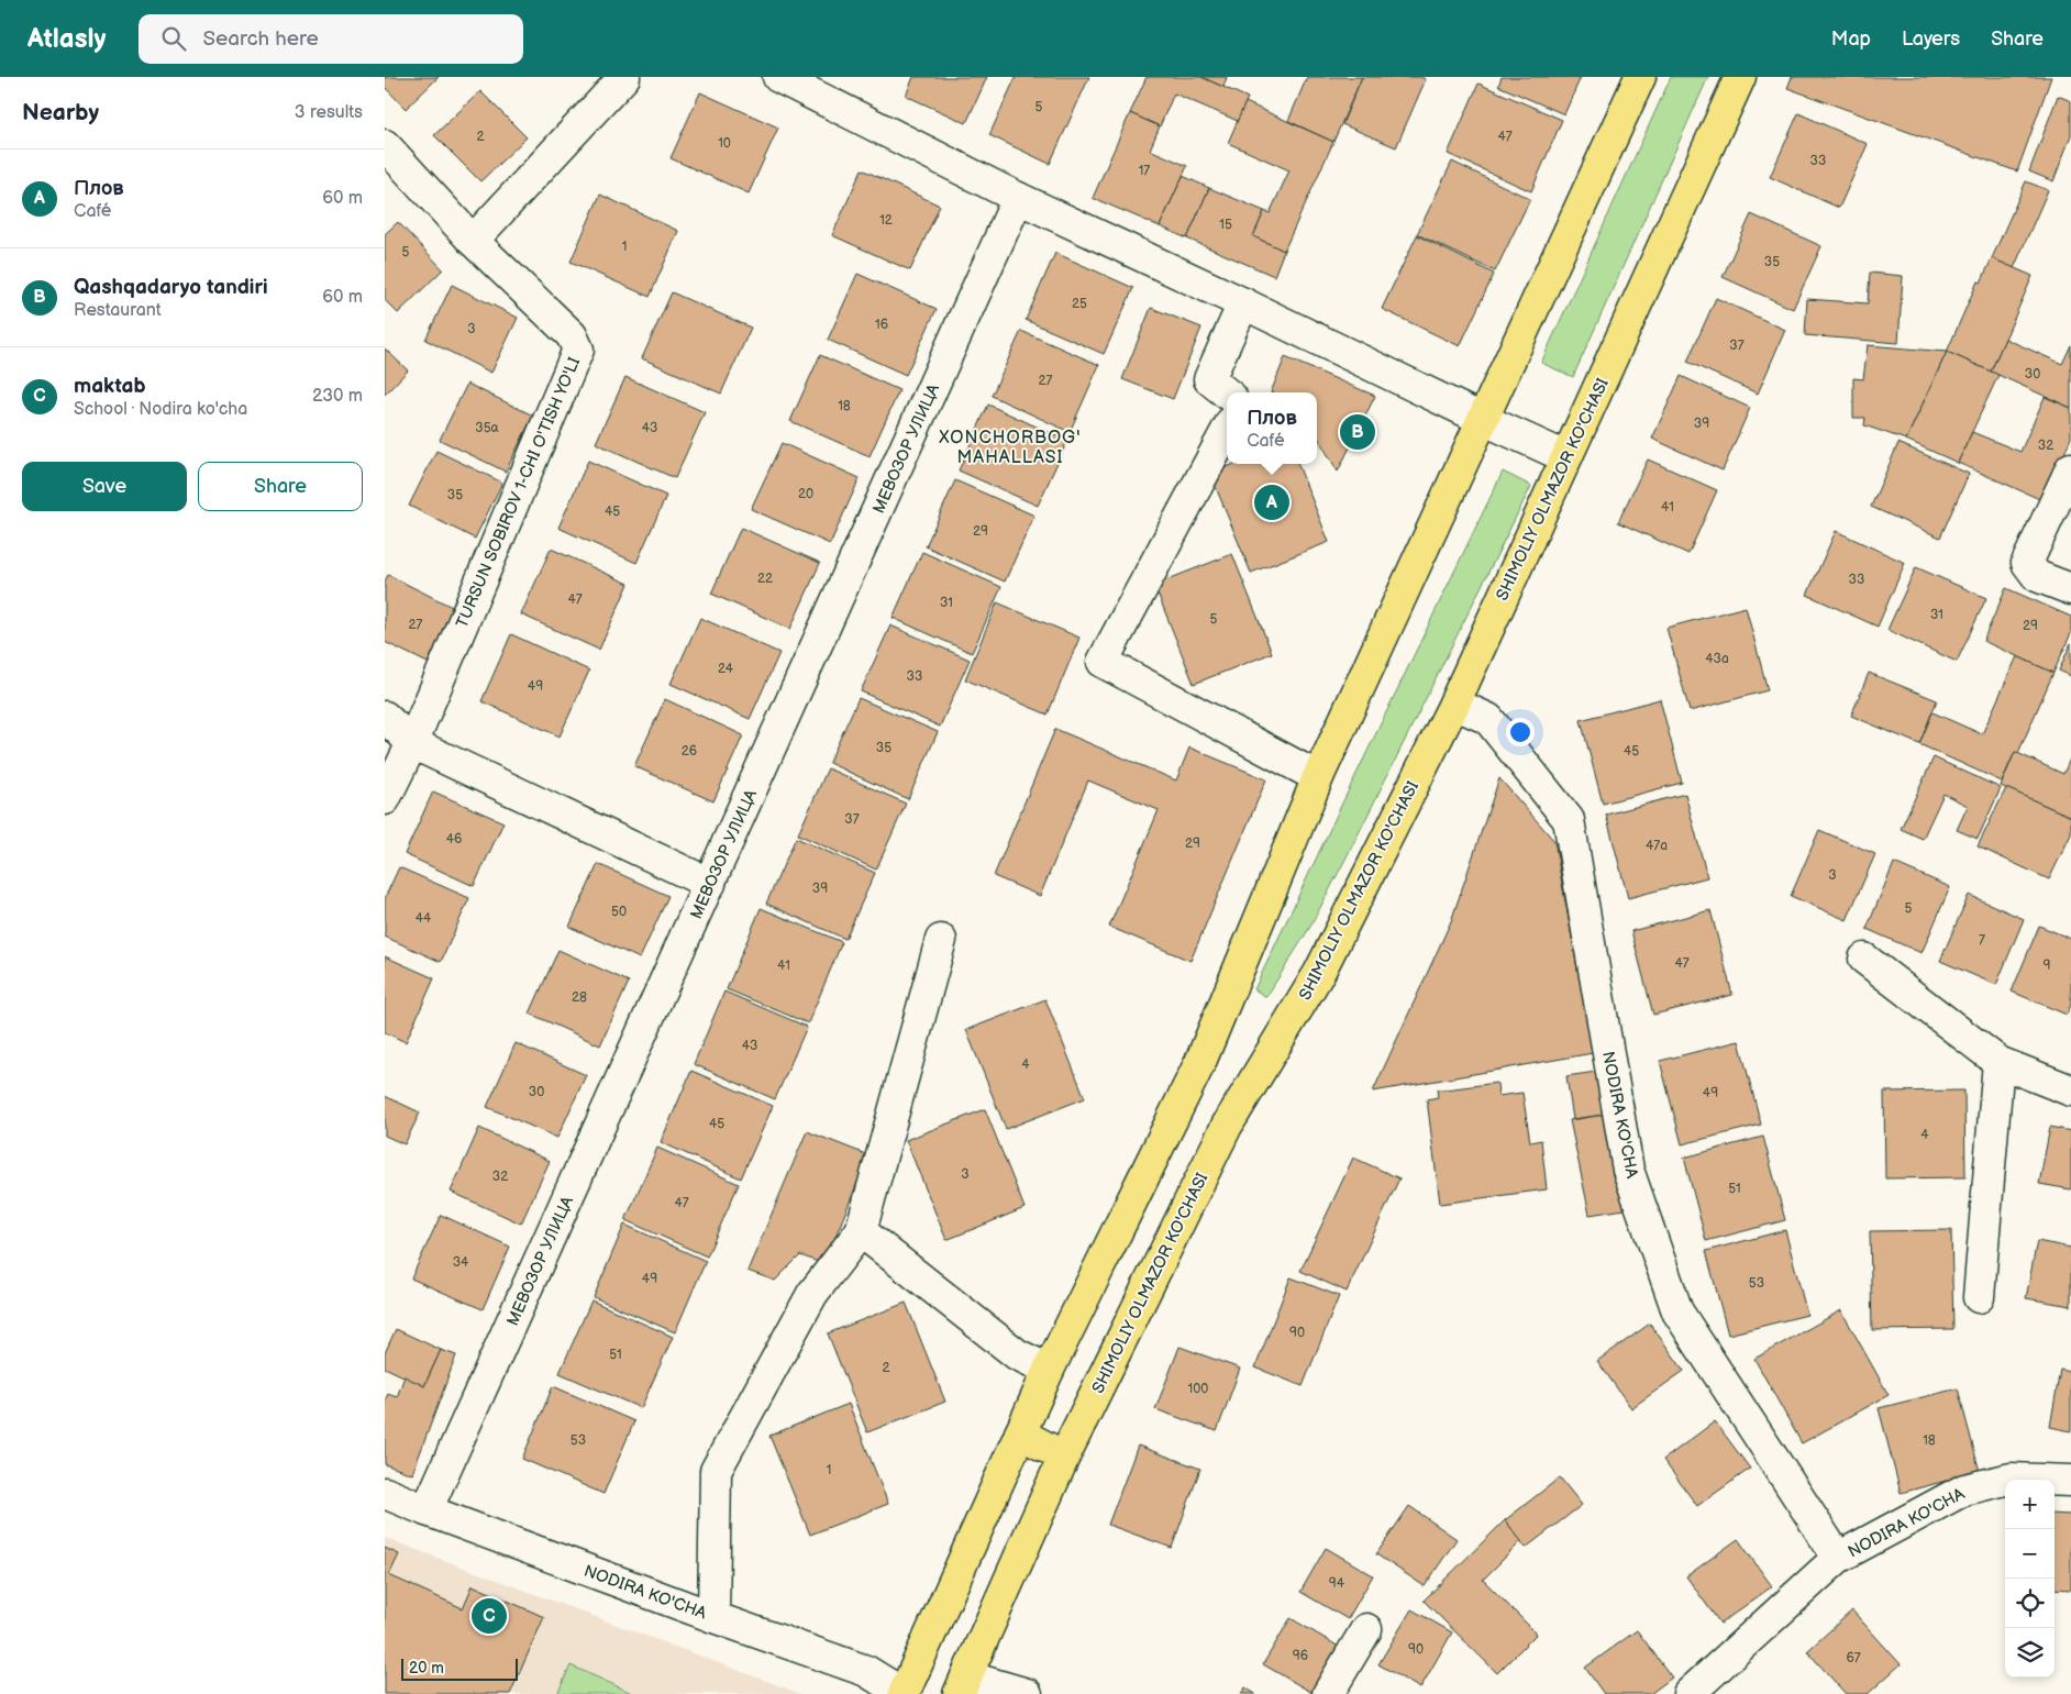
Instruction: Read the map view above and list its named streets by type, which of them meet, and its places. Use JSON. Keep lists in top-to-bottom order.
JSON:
{
  "streets": {
    "main road": ["SHIMOLIY OLMAZOR KO'CHASI"],
    "street": ["МЕВОЗОР УЛИЦА", "TURSUN SOBIROV 1-CHI O'TISH YO'LI", "NODIRA KO'CHA"]
  },
  "crossings": [
    ["МЕВОЗОР УЛИЦА", "NODIRA KO'CHA"],
    ["SHIMOLIY OLMAZOR KO'CHASI", "NODIRA KO'CHA"]
  ],
  "districts": ["XONCHORBOG' MAHALLASI"],
  "house_numbers": [
    "5",
    "2",
    "47",
    "10",
    "33",
    "17",
    "12",
    "15",
    "1",
    "5",
    "35",
    "25",
    "16",
    "3",
    "37",
    "30",
    "27",
    "18",
    "39",
    "35а",
    "43",
    "32",
    "20",
    "35",
    "41",
    "45",
    "29",
    "22",
    "33",
    "47",
    "31",
    "31",
    "5",
    "27",
    "29",
    "43a",
    "24",
    "33",
    "49",
    "35",
    "26",
    "45",
    "37",
    "46",
    "29",
    "47a",
    "3",
    "39",
    "5",
    "50",
    "44",
    "7",
    "47",
    "41",
    "9",
    "28",
    "43",
    "4",
    "30",
    "49",
    "45",
    "4",
    "3",
    "32",
    "51",
    "47",
    "34",
    "49",
    "53",
    "90",
    "51",
    "2",
    "100",
    "53",
    "18",
    "1",
    "94",
    "90",
    "96",
    "67"
  ],
  "scale_bar": "20 m",
  "page": {
    "header": "Atlasly",
    "search": "Search here",
    "nav": ["Map", "Layers", "Share"],
    "heading": ["Nearby", "3 results"],
    "list": [
      {
        "mark": "A",
        "name": "Плов",
        "note": "Café",
        "value": "60 m"
      },
      {
        "mark": "B",
        "name": "Qashqadaryo tandiri",
        "note": "Restaurant",
        "value": "60 m"
      },
      {
        "mark": "C",
        "name": "maktab",
        "note": "School · Nodira ko'cha",
        "value": "230 m"
      }
    ],
    "popup": ["Плов", "Café"],
    "pins": ["B", "A", "C"],
    "buttons": ["Save", "Share"],
    "map_buttons": ["+", "−"],
    "scale": "20 m"
  }
}
